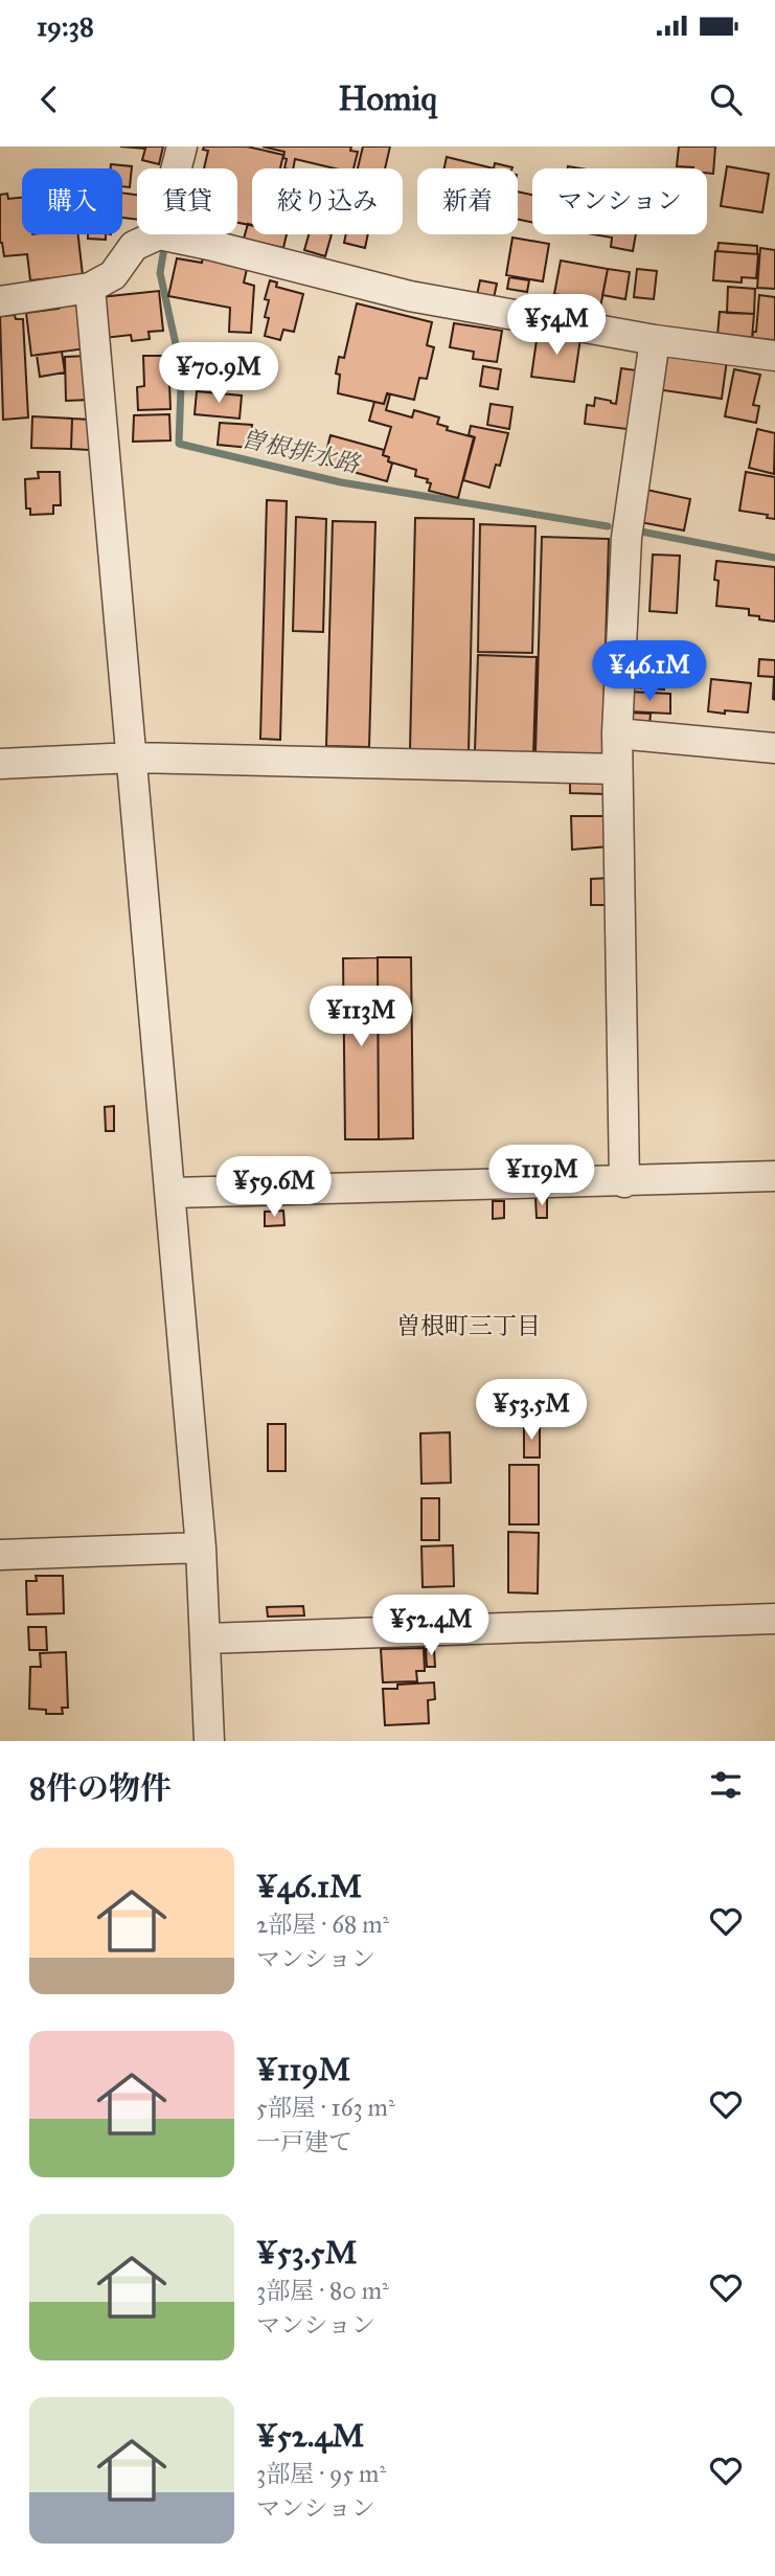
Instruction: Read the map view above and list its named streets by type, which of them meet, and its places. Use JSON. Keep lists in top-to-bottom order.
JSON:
{
  "districts": ["曽根町三丁目"],
  "water": ["曽根排水路"],
  "page": {
    "status": "19:38",
    "header": "Homiq",
    "chip": [
      "購入",
      "賃貸",
      "絞り込み",
      "新着",
      "マンション"
    ],
    "price": [
      "¥54M",
      "¥70.9M",
      "¥46.1M",
      "¥113M",
      "¥119M",
      "¥59.6M",
      "¥53.5M",
      "¥52.4M"
    ],
    "heading": "8件の物件",
    "list": [
      {
        "name": "¥46.1M",
        "note": "2部屋 · 68 m² · マンション"
      },
      {
        "name": "¥119M",
        "note": "5部屋 · 163 m² · 一戸建て"
      },
      {
        "name": "¥53.5M",
        "note": "3部屋 · 80 m² · マンション"
      },
      {
        "name": "¥52.4M",
        "note": "3部屋 · 95 m² · マンション"
      }
    ]
  }
}
